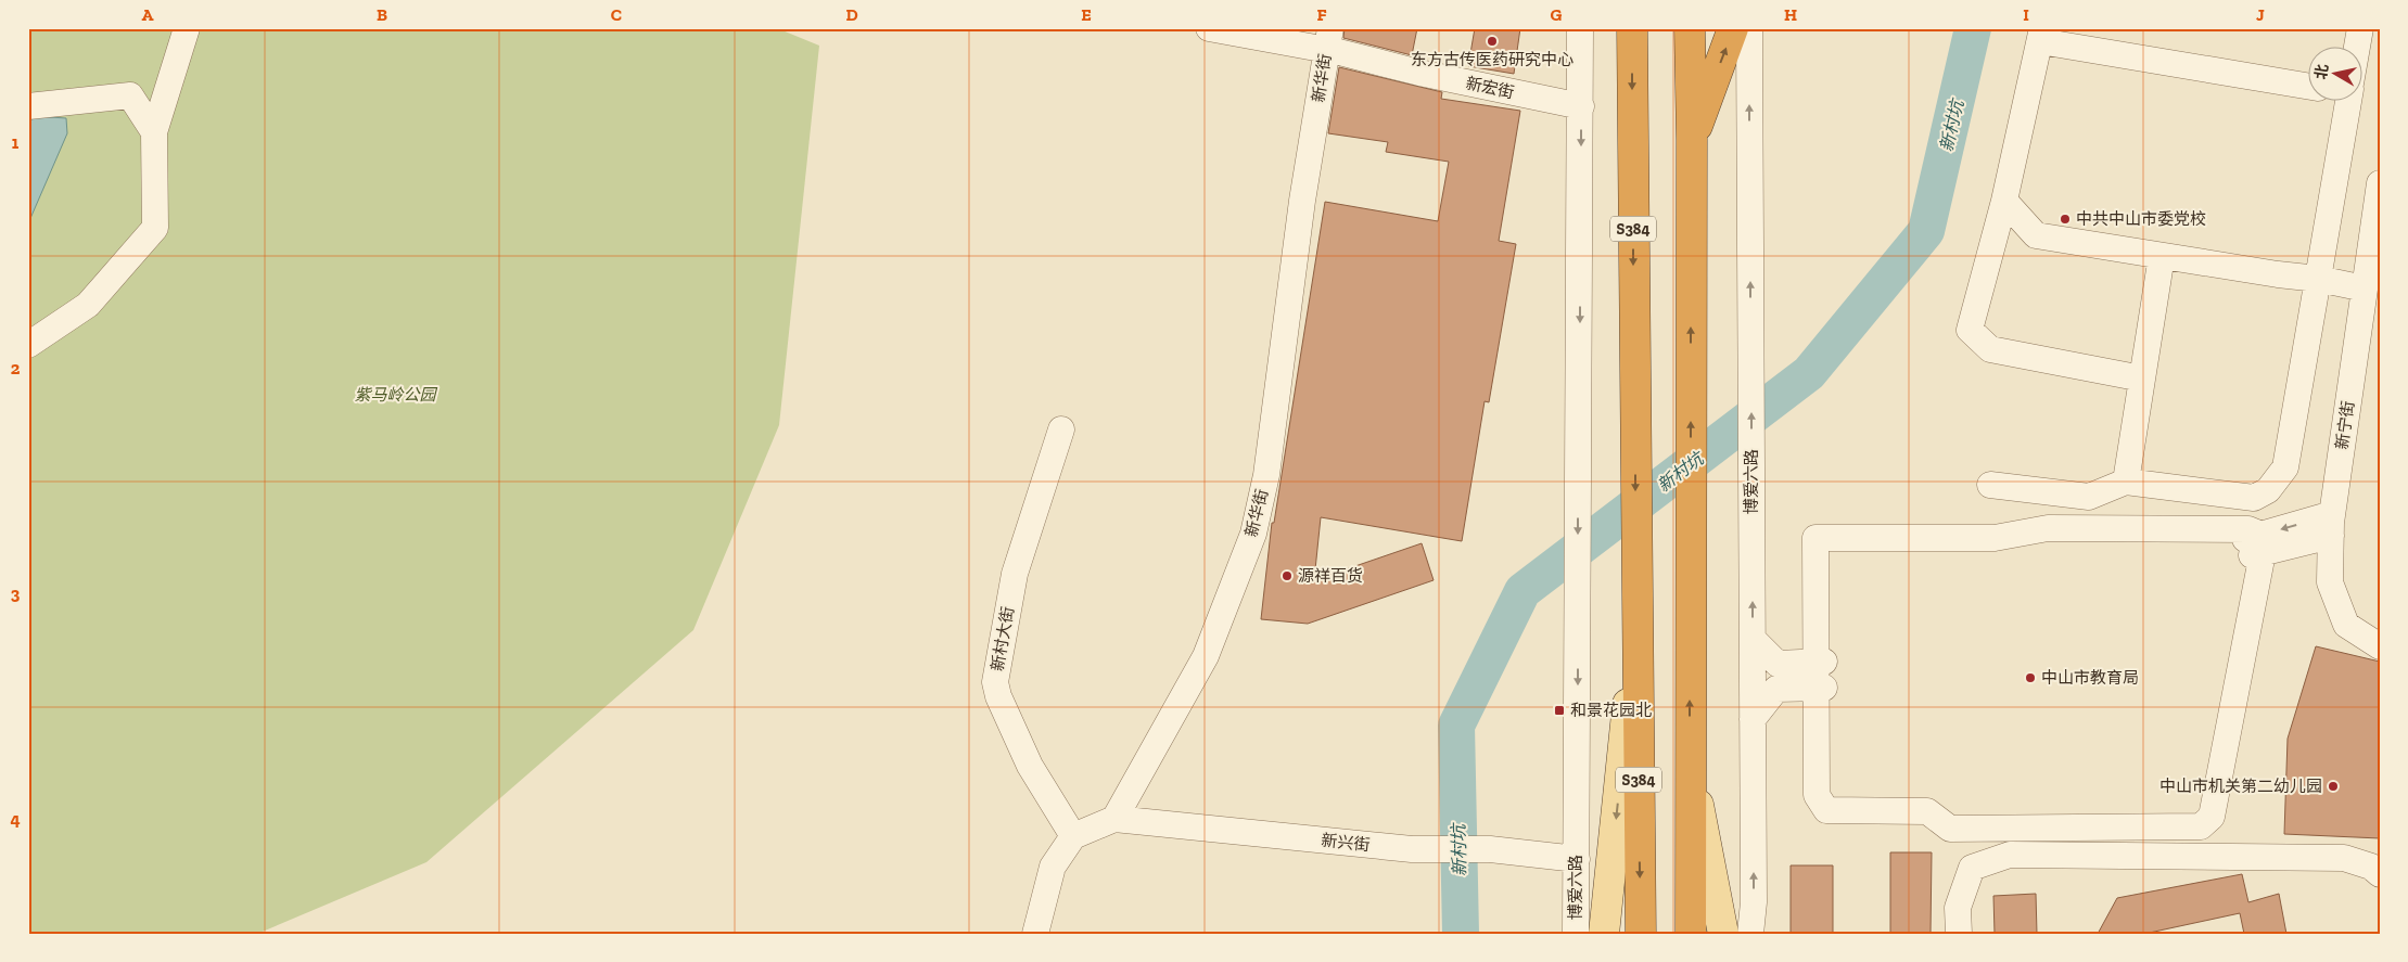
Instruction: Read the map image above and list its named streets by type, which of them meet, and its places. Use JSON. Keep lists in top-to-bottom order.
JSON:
{
  "streets": {
    "highway": ["S384"],
    "street": [
      "新华街",
      "新宏街",
      "新宁街",
      "博爱六路",
      "新村大街",
      "新兴街"
    ]
  },
  "crossings": [
    ["新华街", "新宏街"],
    ["新华街", "新兴街"],
    ["新宏街", "博爱六路"],
    ["博爱六路", "新兴街"]
  ],
  "water": ["新村坑"],
  "parks": ["紫马岭公园"],
  "places": {
    "other": [
      "东方古传医药研究中心",
      "中共中山市委党校",
      "源祥百货",
      "中山市教育局",
      "中山市机关第二幼儿园"
    ],
    "transit": ["和景花园北"]
  },
  "north": "left",
  "grid": {
    "columns": [
      "A",
      "B",
      "C",
      "D",
      "E",
      "F",
      "G",
      "H",
      "I",
      "J"
    ],
    "rows": [
      "1",
      "2",
      "3",
      "4"
    ]
  }
}
